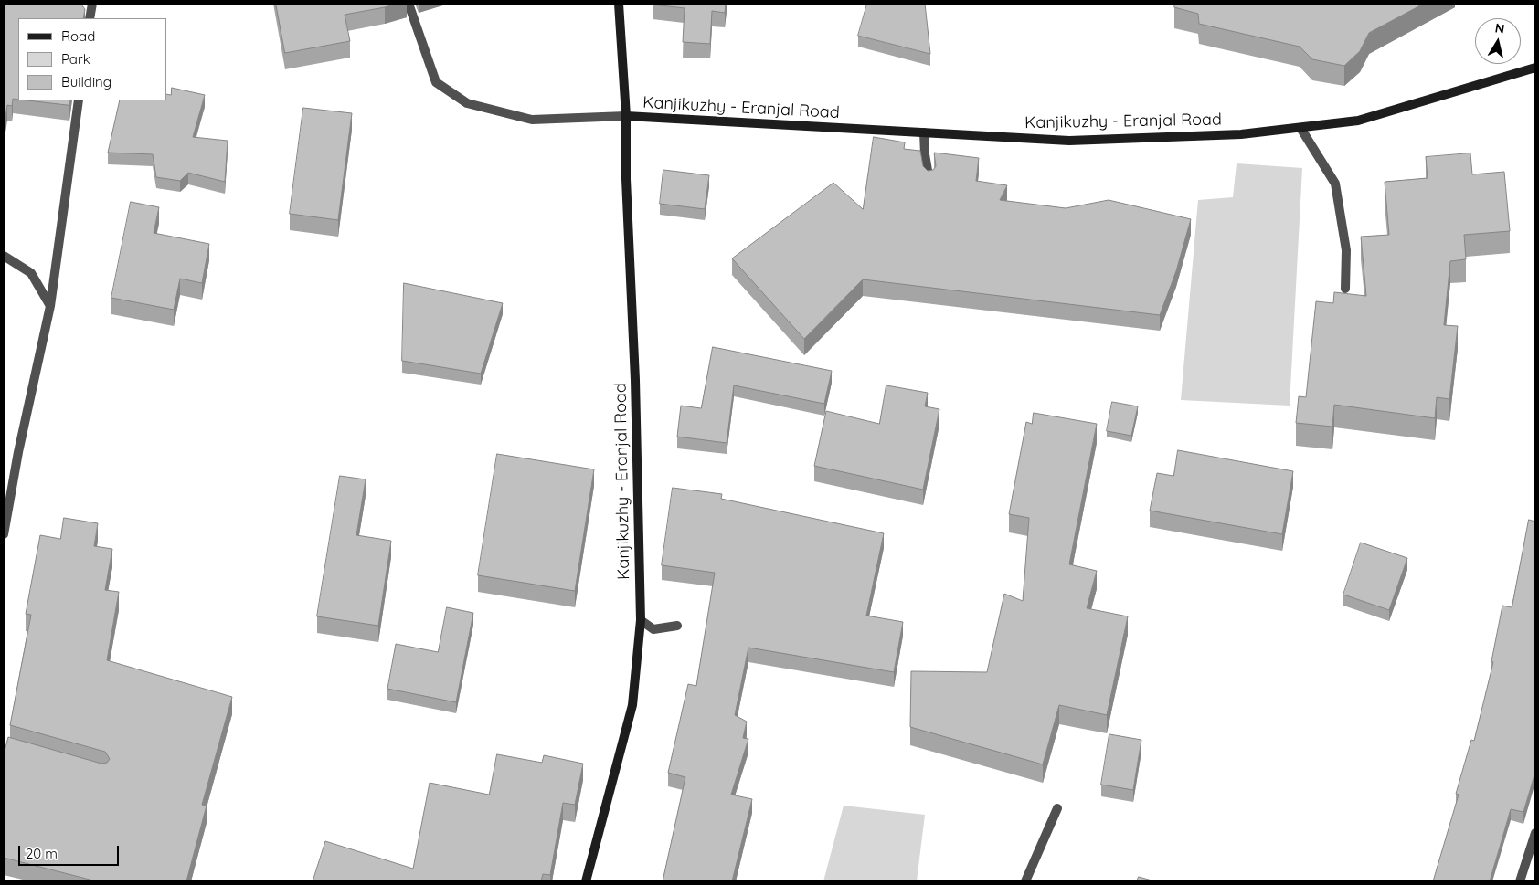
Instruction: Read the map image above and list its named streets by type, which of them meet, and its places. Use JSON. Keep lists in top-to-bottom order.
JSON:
{
  "streets": {
    "main road": ["Kanjikuzhy - Eranjal Road"]
  },
  "legend": ["Road", "Park", "Building"],
  "scale_bar": "20 m",
  "north": "top"
}
